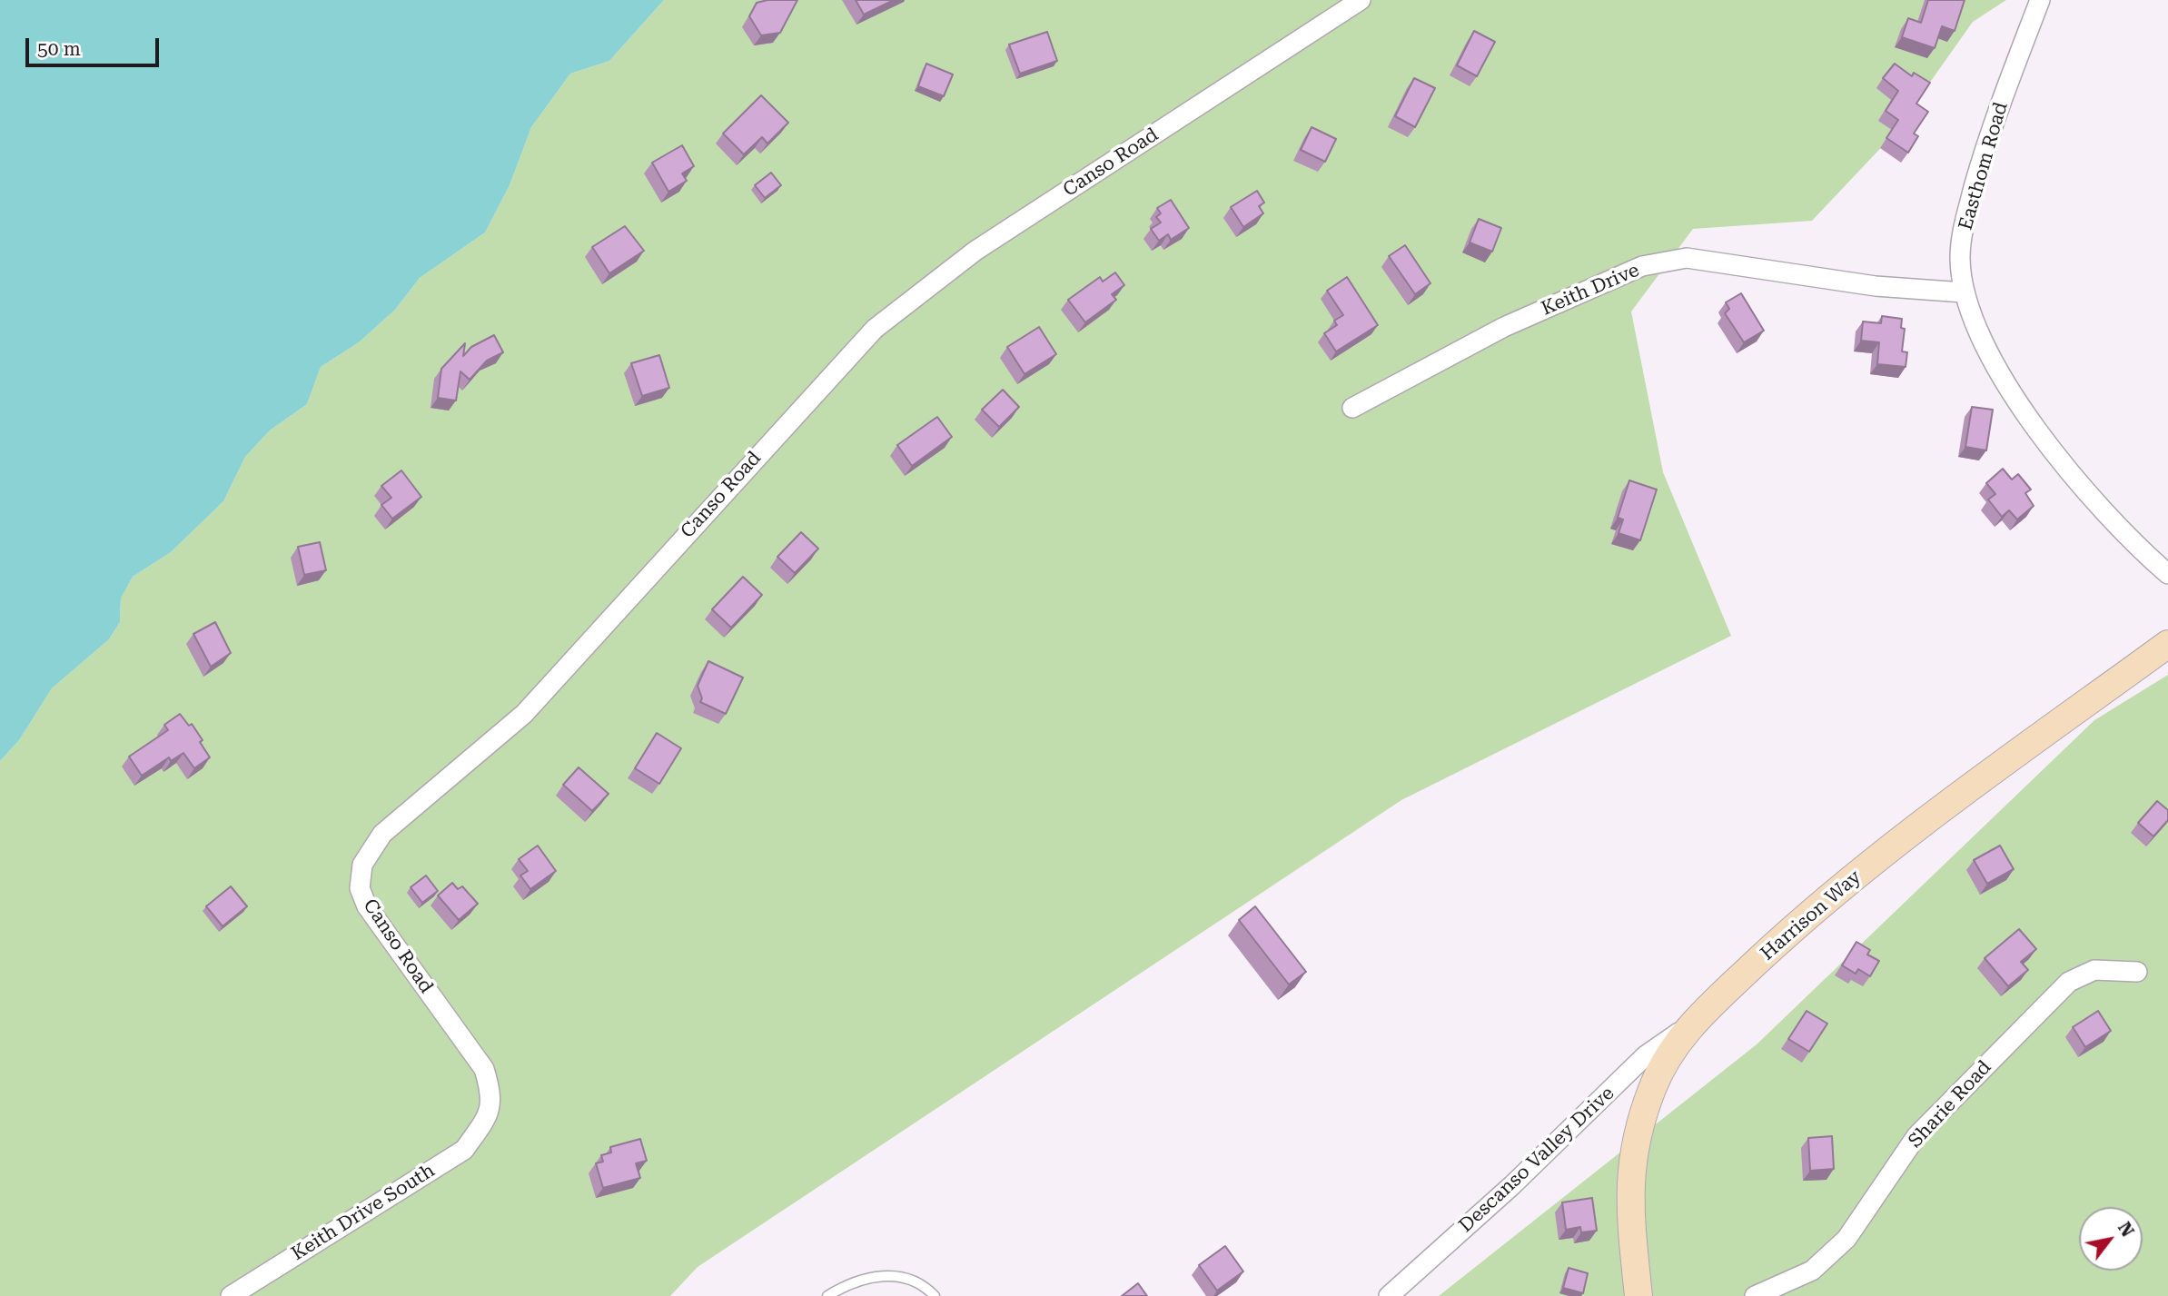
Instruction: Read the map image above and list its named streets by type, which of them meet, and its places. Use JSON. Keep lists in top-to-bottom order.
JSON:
{
  "streets": {
    "street": [
      "Canso Road",
      "Easthom Road",
      "Keith Drive",
      "Harrison Way",
      "Sharie Road",
      "Descanso Valley Drive",
      "Keith Drive South"
    ]
  },
  "crossings": [
    ["Canso Road", "Keith Drive South"],
    ["Easthom Road", "Keith Drive"],
    ["Harrison Way", "Descanso Valley Drive"]
  ],
  "scale_bar": "50 m",
  "north": "top right"
}
